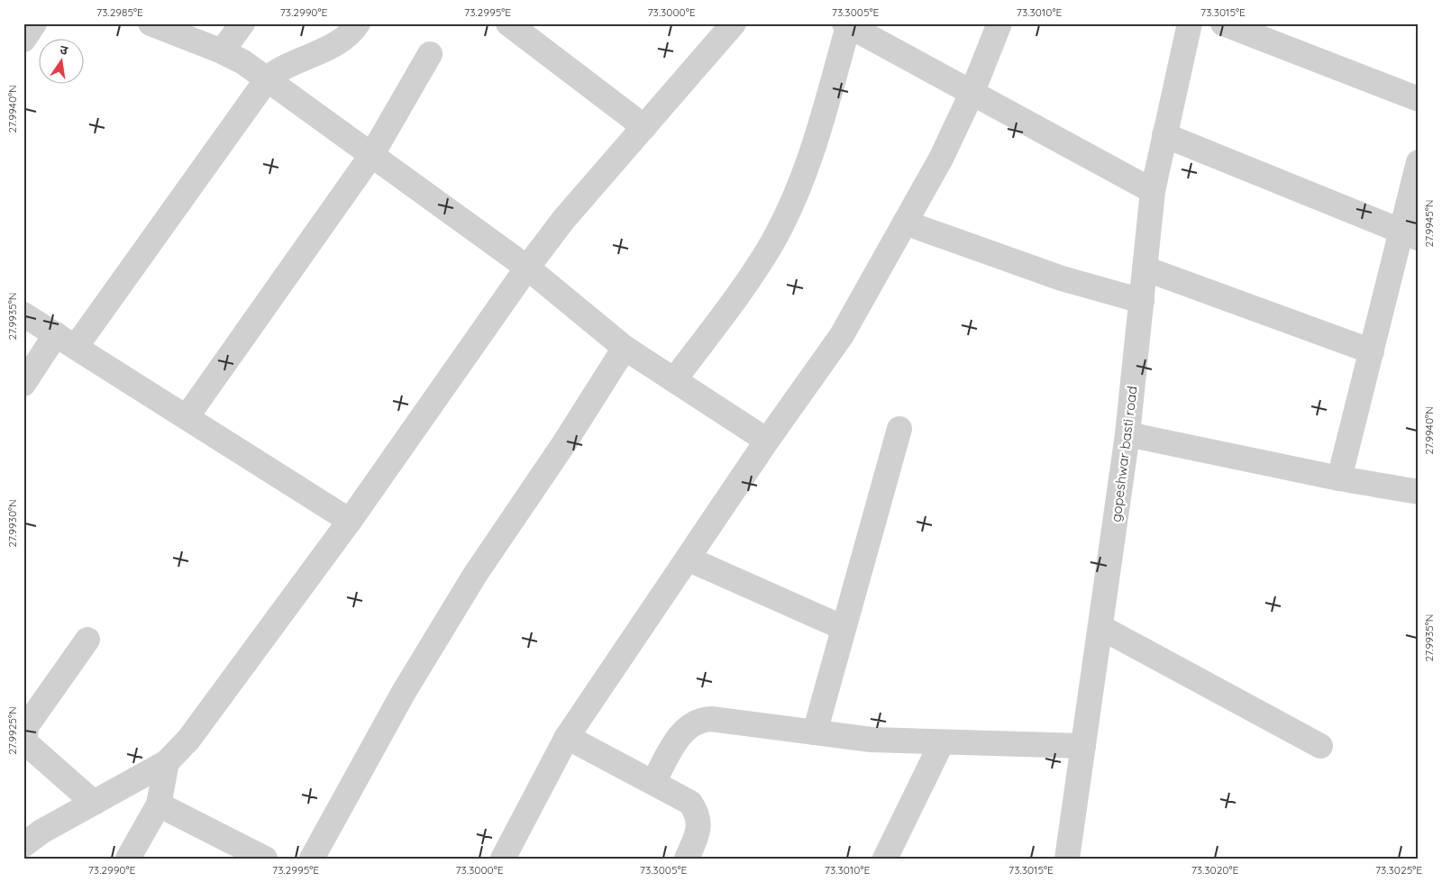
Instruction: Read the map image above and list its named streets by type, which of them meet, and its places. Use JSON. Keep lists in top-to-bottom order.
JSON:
{
  "streets": {
    "street": ["gopeshwar basti road"]
  },
  "north": "top",
  "coordinates": [
    "73.2985°E",
    "73.2990°E",
    "73.2995°E",
    "73.3000°E",
    "73.3005°E",
    "73.3010°E",
    "73.3015°E",
    "27.9940°N",
    "27.9945°N",
    "27.9935°N",
    "27.9930°N",
    "27.9925°N",
    "73.3020°E",
    "73.3025°E"
  ]
}
